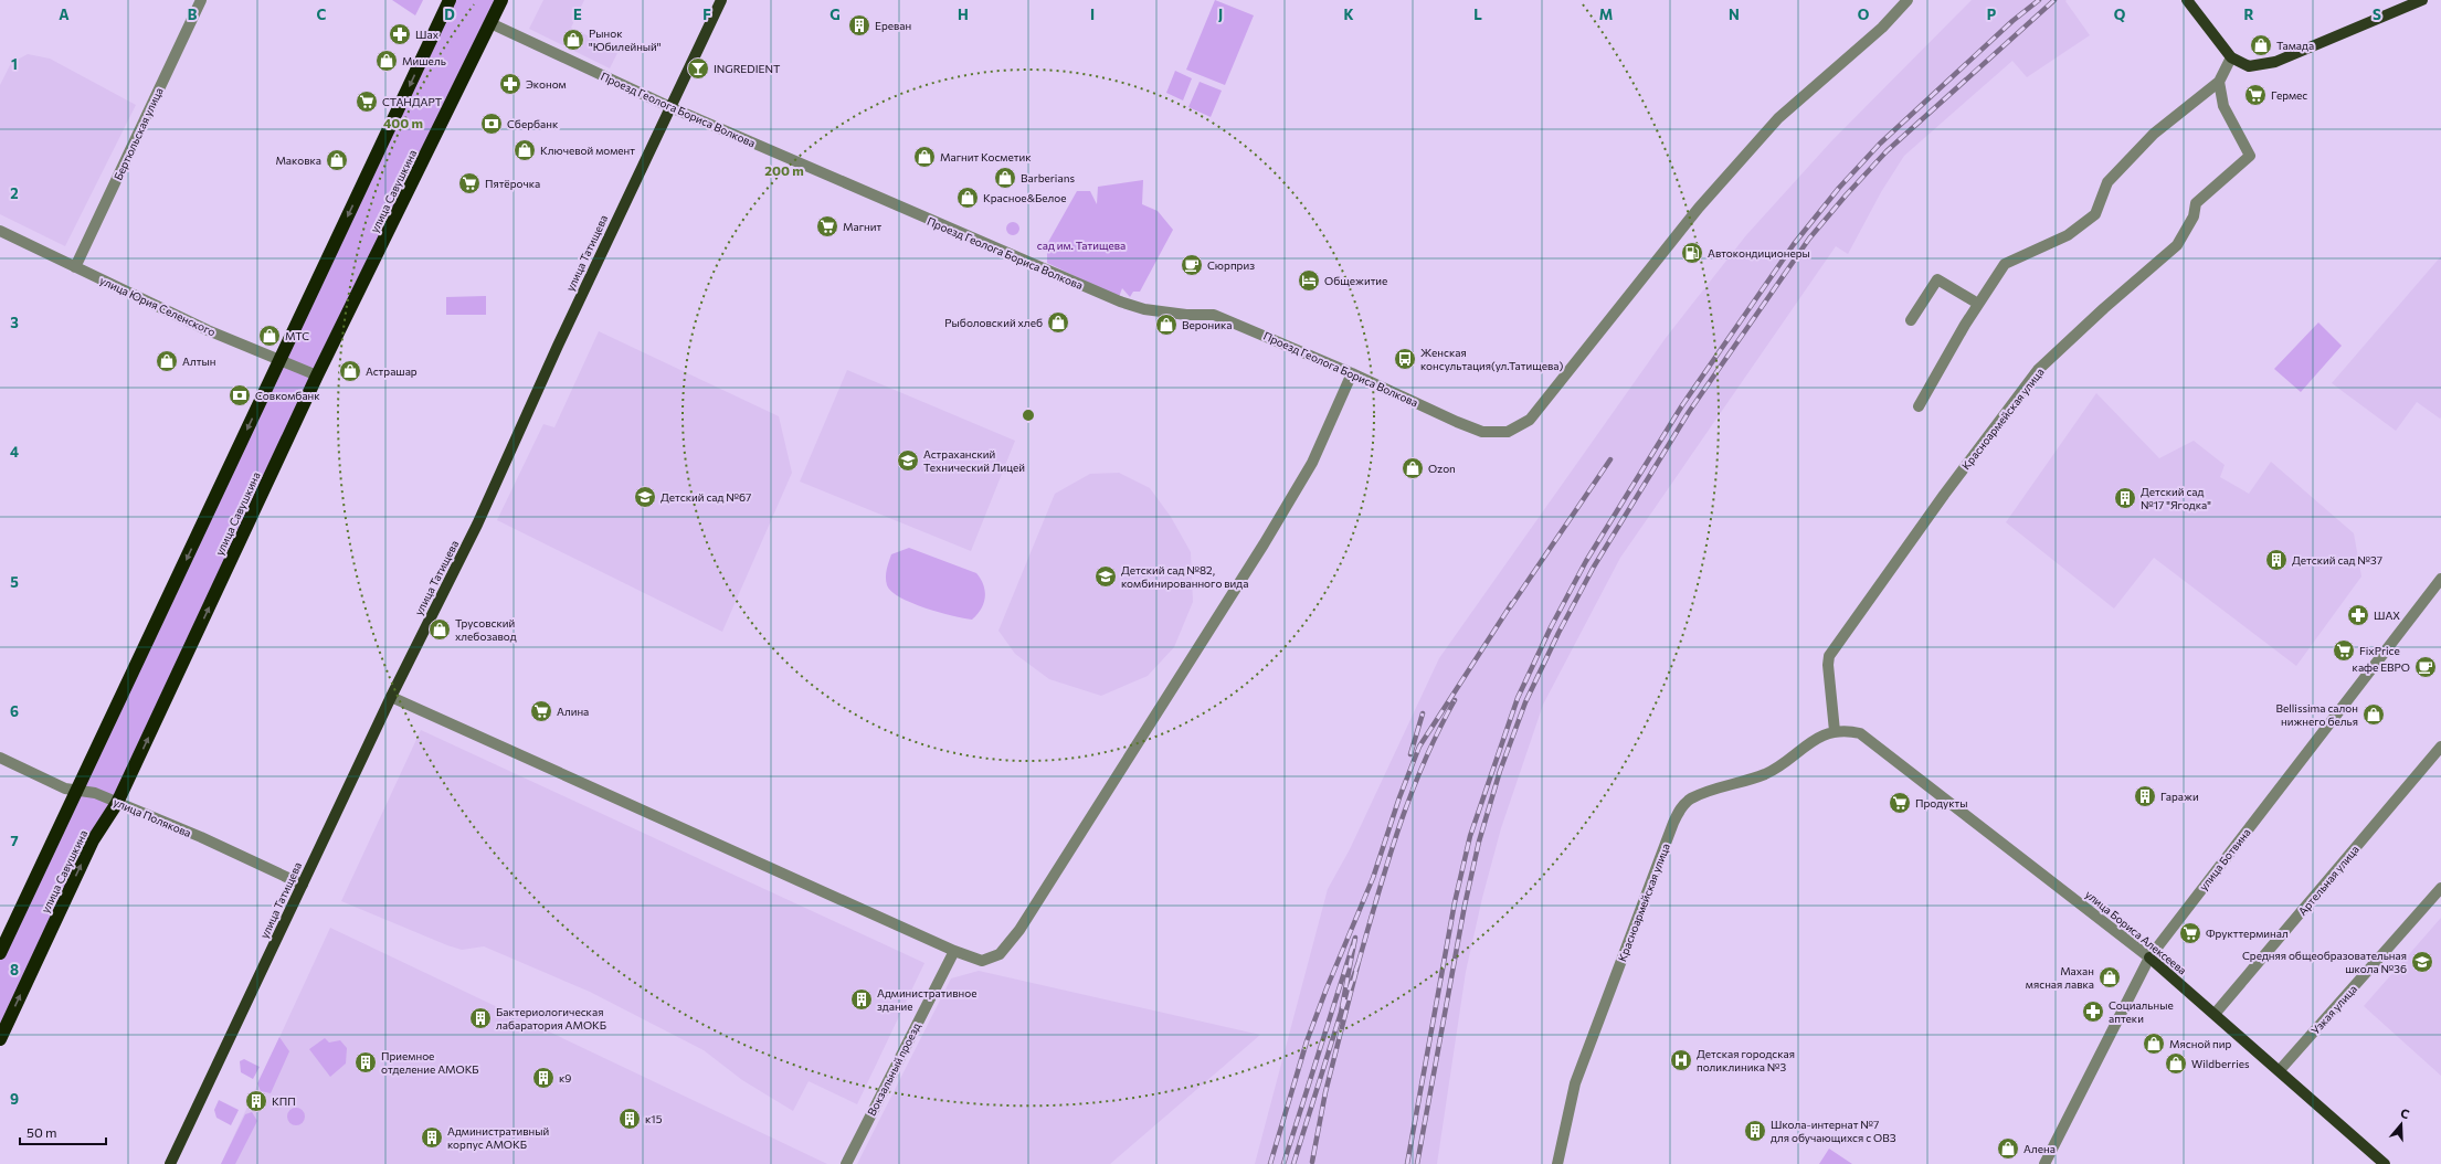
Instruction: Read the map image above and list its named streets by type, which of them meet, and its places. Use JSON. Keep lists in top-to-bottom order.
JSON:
{
  "streets": {
    "highway": ["улица Савушкина"],
    "main road": ["улица Татищева", "улица Бориса Алексеева"],
    "street": [
      "Проезд Геолога Бориса Волкова",
      "Бертюльская улица",
      "улица Юрия Селенского",
      "Красноармейская улица",
      "улица Полякова",
      "улица Ботвина",
      "Артельная улица",
      "Узкая улица",
      "Вокзальный проезд"
    ]
  },
  "crossings": [
    ["Проезд Геолога Бориса Волкова", "улица Савушкина"],
    ["Проезд Геолога Бориса Волкова", "улица Татищева"],
    ["Бертюльская улица", "улица Юрия Селенского"],
    ["улица Савушкина", "улица Юрия Селенского"],
    ["улица Савушкина", "улица Полякова"],
    ["улица Татищева", "улица Полякова"],
    ["Красноармейская улица", "улица Бориса Алексеева"],
    ["улица Ботвина", "улица Бориса Алексеева"],
    ["Артельная улица", "улица Бориса Алексеева"],
    ["улица Бориса Алексеева", "Узкая улица"]
  ],
  "parks": ["сад им. Татищева"],
  "places": {
    "building": [
      "Ереван",
      "Детский сад №17 \"Ягодка\"",
      "Детский сад №37",
      "Гаражи",
      "Административное здание",
      "Бактериологическая лабаратория АМОКБ",
      "Приемное отделение АМОКБ",
      "к9",
      "КПП",
      "к15",
      "Школа-интернат №7 для обучающихся с ОВЗ",
      "Административный корпус АМОКБ"
    ],
    "pharmacy": [
      "Шах",
      "Эконом",
      "ШАХ",
      "Социальные аптеки"
    ],
    "shop": [
      "Рынок \"Юбилейный\"",
      "Тамада",
      "Мишель",
      "Ключевой момент",
      "Магнит Косметик",
      "Маковка",
      "Barberians",
      "Красное&Белое",
      "Рыболовский хлеб",
      "Вероника",
      "МТС",
      "Алтын",
      "Астрашар",
      "Ozon",
      "Трусовский хлебозавод",
      "Bellissima салон нижнего белья",
      "Махан мясная лавка",
      "Мясной пир",
      "Wildberries",
      "Алена"
    ],
    "bar": ["INGREDIENT"],
    "supermarket": [
      "Гермес",
      "СТАНДАРТ",
      "Пятёрочка",
      "Магнит",
      "FixPrice",
      "Алина",
      "Продукты",
      "Фрукттерминал"
    ],
    "bank": ["Сбербанк", "Совкомбанк"],
    "fuel station": ["Автокондиционеры"],
    "cafe": ["Сюрприз", "кафе ЕВРО"],
    "hotel": ["Общежитие"],
    "bus stop": ["Женская консультация(ул.Татищева)"],
    "school or university": [
      "Астраханский Технический Лицей",
      "Детский сад №67",
      "Детский сад №82, комбинированного вида",
      "Средняя общеобразовательная школа №36"
    ],
    "hospital": ["Детская городская поликлиника №3"]
  },
  "scale_bar": "50 m",
  "north": "top",
  "grid": {
    "columns": [
      "A",
      "B",
      "C",
      "D",
      "E",
      "F",
      "G",
      "H",
      "I",
      "J",
      "K",
      "L",
      "M",
      "N",
      "O",
      "P",
      "Q",
      "R",
      "S"
    ],
    "rows": [
      "1",
      "2",
      "3",
      "4",
      "5",
      "6",
      "7",
      "8",
      "9"
    ]
  },
  "rings": ["400 m", "200 m"]
}
